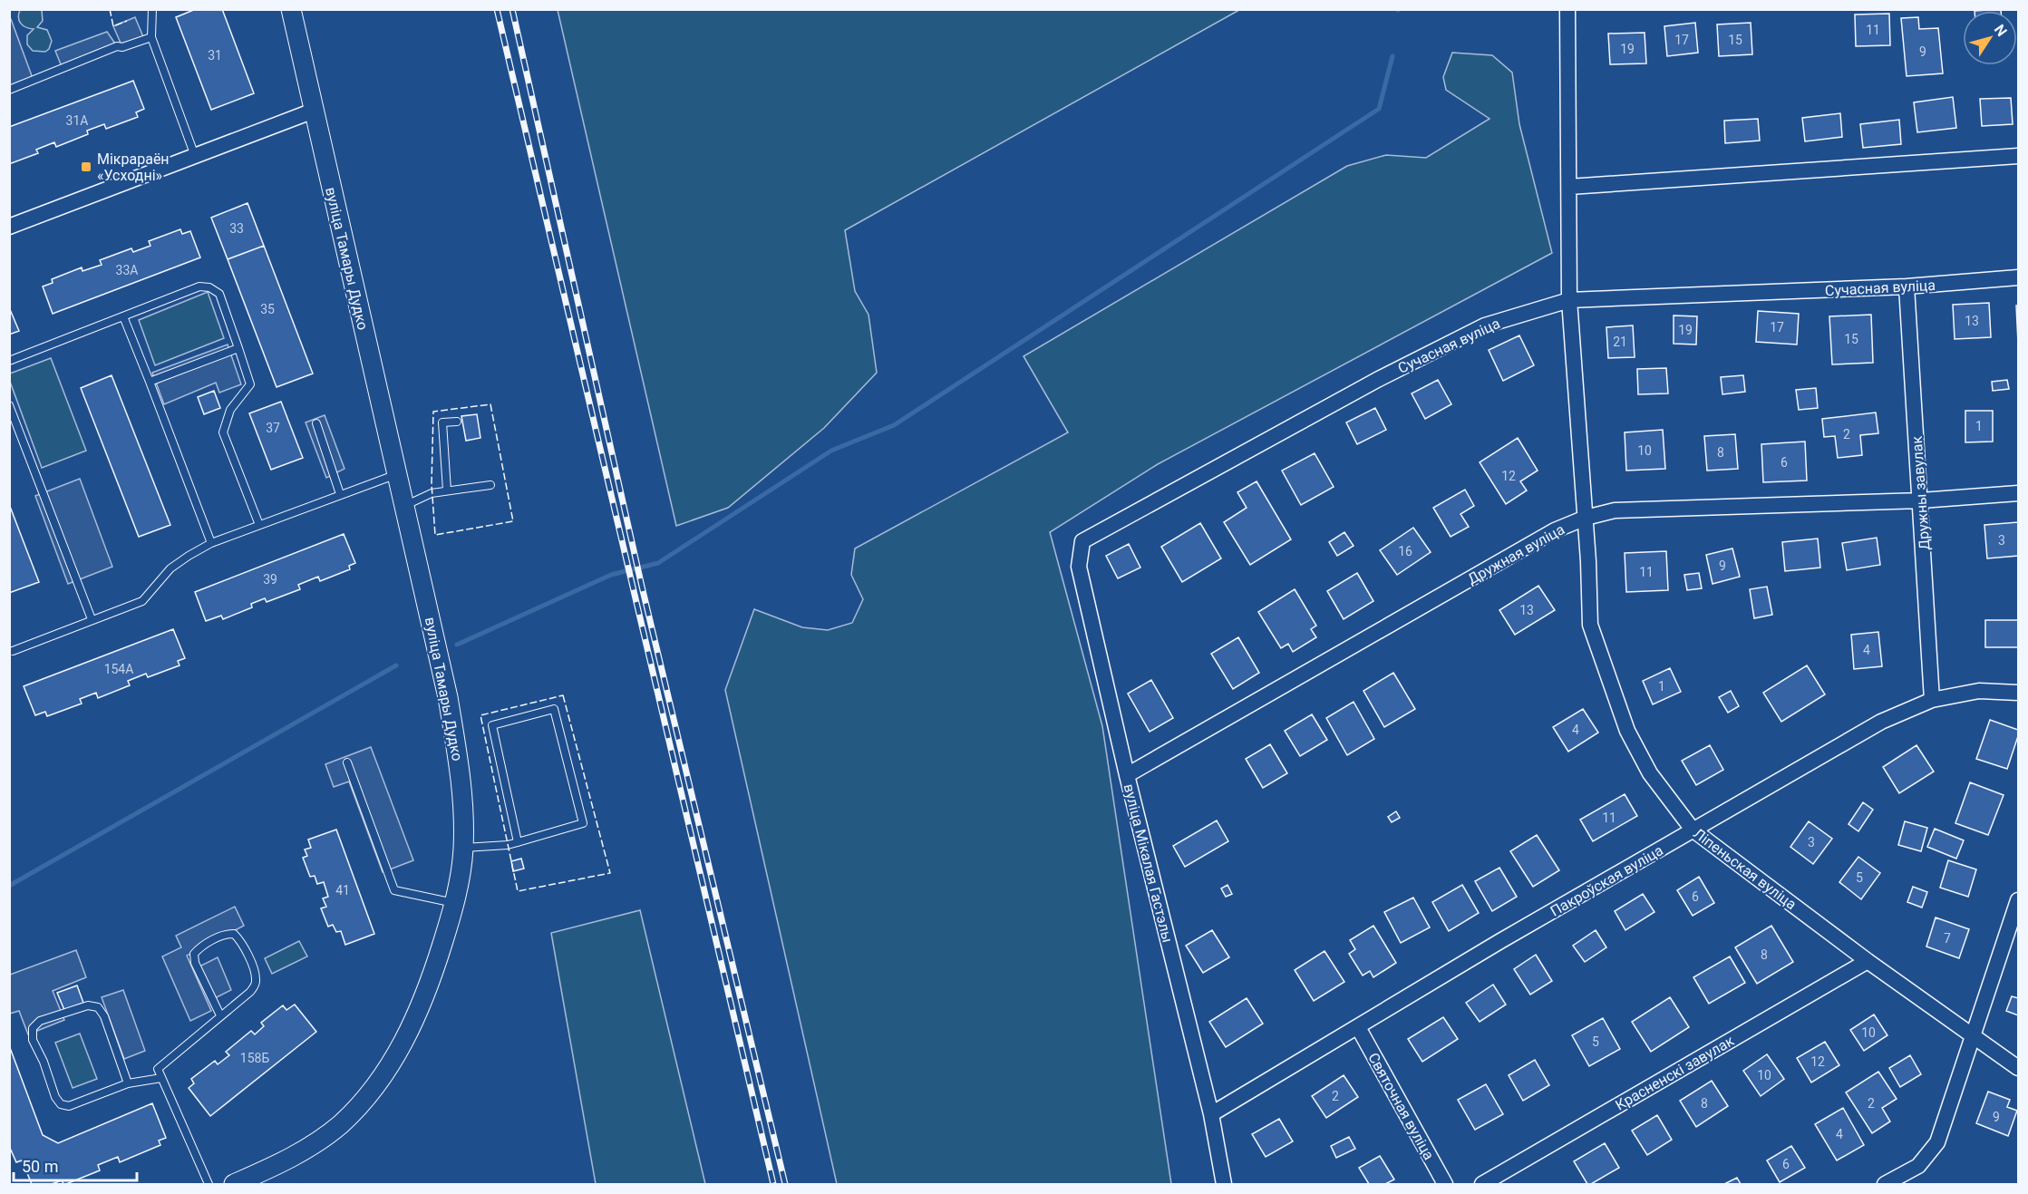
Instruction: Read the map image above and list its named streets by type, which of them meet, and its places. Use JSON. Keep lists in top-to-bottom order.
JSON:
{
  "streets": {
    "street": [
      "вуліца Тамары Дудко",
      "Сучасная вуліца",
      "Дружны завулак",
      "Дружная вуліца",
      "вуліца Мікалая Гастэлы",
      "Ліпеньская вуліца",
      "Пакроўская вуліца",
      "Красненскі завулак",
      "Святочная вуліца"
    ]
  },
  "crossings": [
    ["Сучасная вуліца", "Дружны завулак"],
    ["Сучасная вуліца", "вуліца Мікалая Гастэлы"],
    ["Сучасная вуліца", "Ліпеньская вуліца"],
    ["Дружны завулак", "Дружная вуліца"],
    ["Дружны завулак", "Пакроўская вуліца"],
    ["Дружная вуліца", "вуліца Мікалая Гастэлы"],
    ["Дружная вуліца", "Ліпеньская вуліца"],
    ["вуліца Мікалая Гастэлы", "Пакроўская вуліца"],
    ["Ліпеньская вуліца", "Пакроўская вуліца"],
    ["Ліпеньская вуліца", "Красненскі завулак"],
    ["Пакроўская вуліца", "Святочная вуліца"]
  ],
  "places": {
    "transit": ["Мікрараён «Усходні»"]
  },
  "house_numbers": [
    "11",
    "17",
    "15",
    "19",
    "9",
    "31",
    "31А",
    "33",
    "33А",
    "35",
    "13",
    "17",
    "19",
    "15",
    "21",
    "1",
    "37",
    "2",
    "10",
    "8",
    "6",
    "12",
    "3",
    "16",
    "9",
    "11",
    "39",
    "13",
    "4",
    "154А",
    "1",
    "4",
    "11",
    "3",
    "5",
    "41",
    "6",
    "7",
    "8",
    "10",
    "5",
    "158Б",
    "12",
    "10",
    "2",
    "8",
    "2",
    "9",
    "4",
    "6"
  ],
  "scale_bar": "50 m",
  "north": "top right"
}
